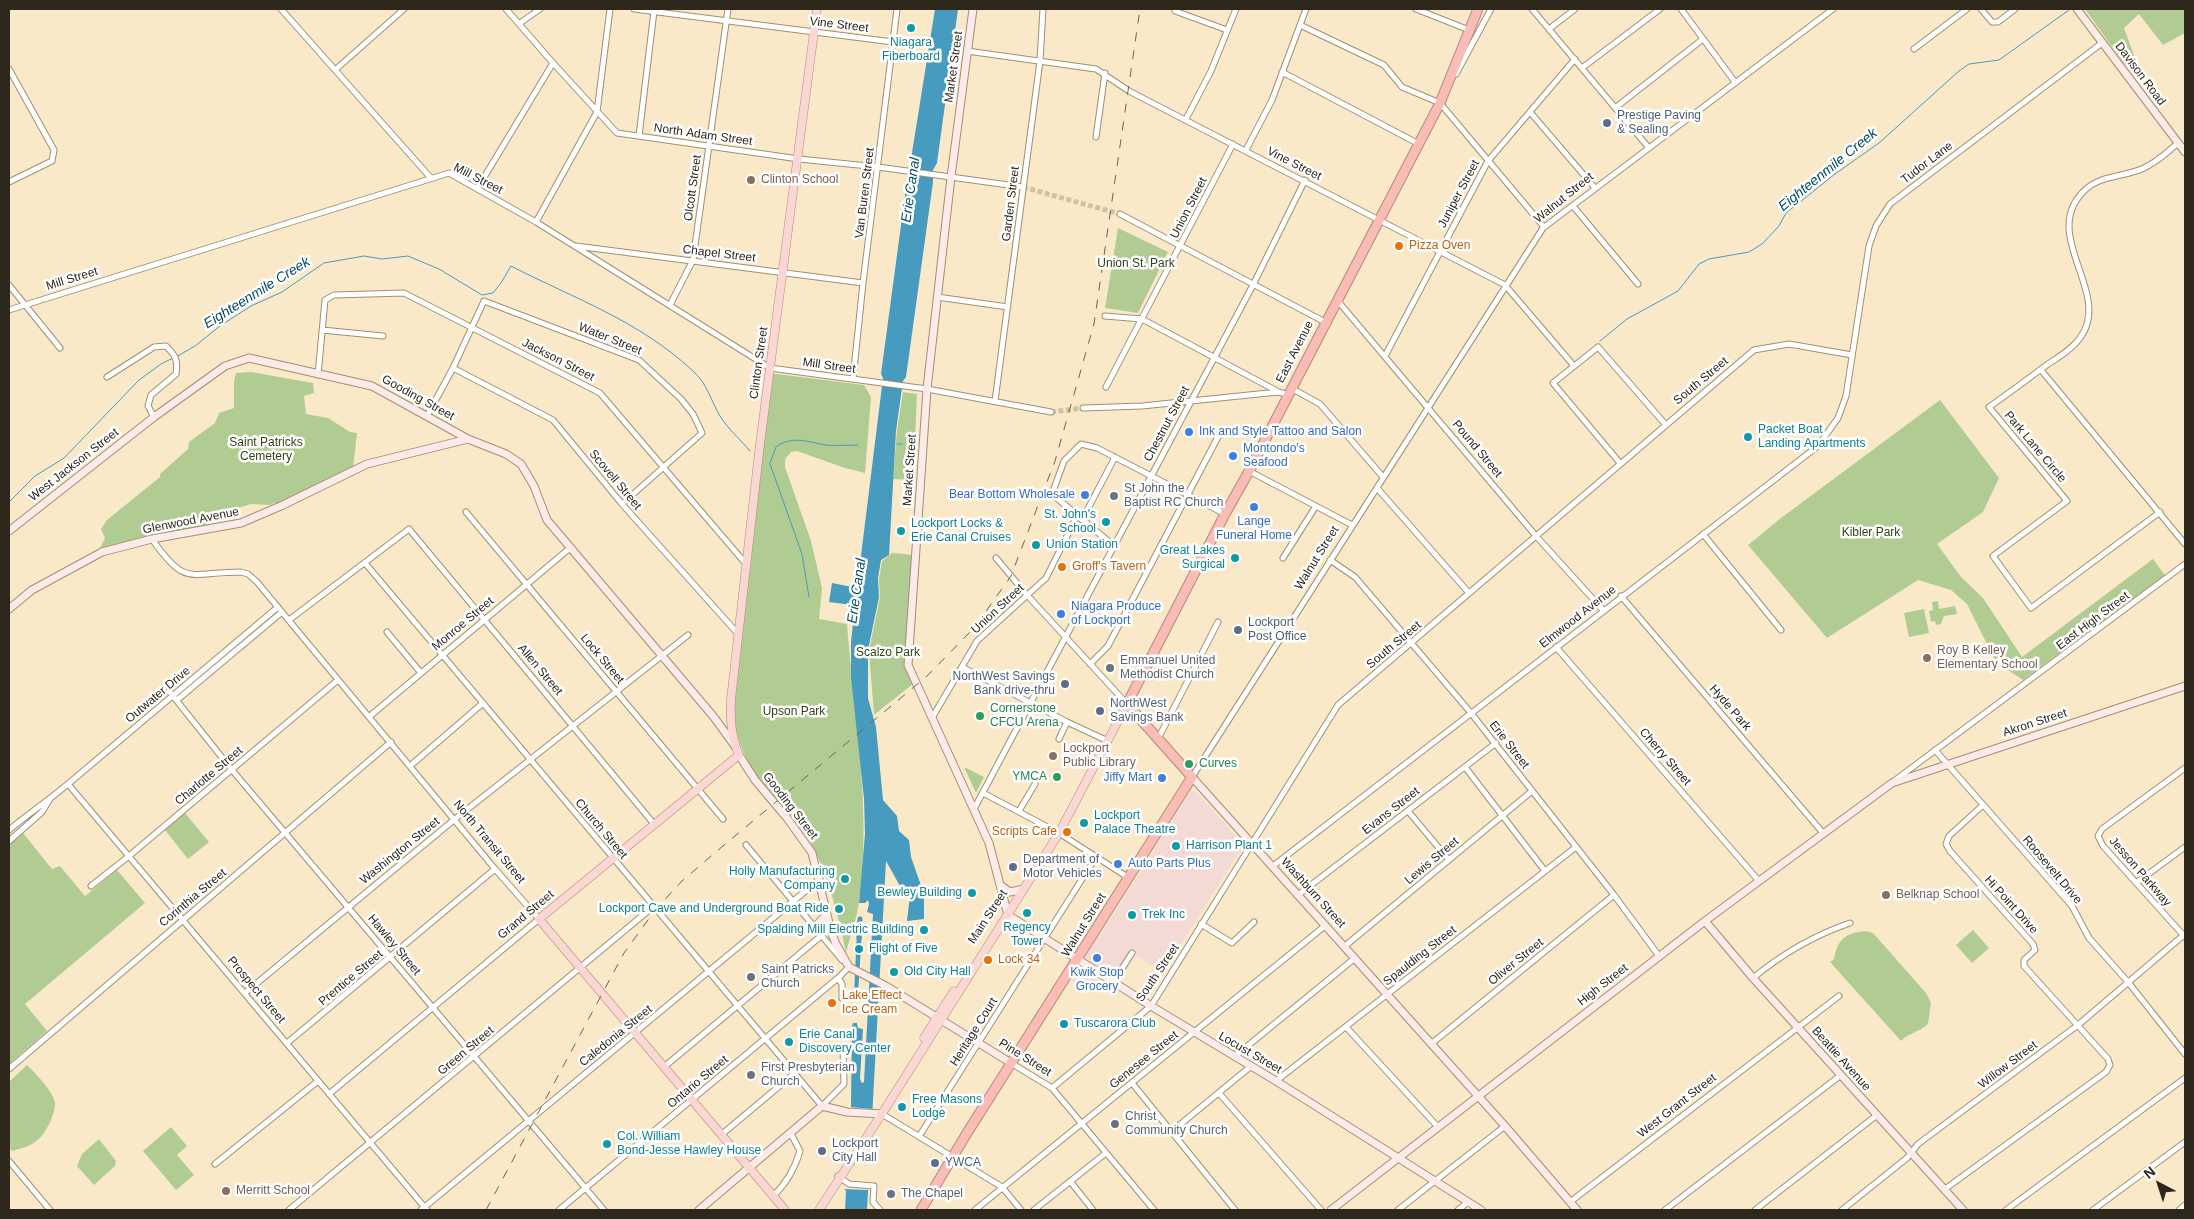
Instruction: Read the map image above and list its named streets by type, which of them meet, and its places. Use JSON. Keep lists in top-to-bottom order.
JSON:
{
  "streets": {
    "highway": ["Walnut Street", "East Avenue", "Washburn Street"],
    "main road": [
      "Clinton Street",
      "Gooding Street",
      "North Transit Street",
      "Grand Street",
      "Main Street"
    ],
    "street": [
      "Vine Street",
      "Market Street",
      "Davison Road",
      "North Adam Street",
      "Tudor Lane",
      "Mill Street",
      "Olcott Street",
      "Van Buren Street",
      "Juniper Street",
      "Garden Street",
      "Union Street",
      "Chapel Street",
      "Water Street",
      "Jackson Street",
      "South Street",
      "Chestnut Street",
      "Park Lane Circle",
      "Pound Street",
      "West Jackson Street",
      "Scovell Street",
      "Glenwood Avenue",
      "Elmwood Avenue",
      "East High Street",
      "Monroe Street",
      "Lock Street",
      "Allen Street",
      "Outwater Drive",
      "Hyde Park",
      "Akron Street",
      "Erie Street",
      "Cherry Street",
      "Charlotte Street",
      "Evans Street",
      "Church Street",
      "Washington Street",
      "Lewis Street",
      "Roosevelt Drive",
      "Jesson Parkway",
      "Corinthia Street",
      "Hi Point Drive",
      "Hawley Street",
      "Spaulding Street",
      "Oliver Street",
      "Prentice Street",
      "High Street",
      "Prospect Street",
      "Heritage Court",
      "Caledonia Street",
      "Green Street",
      "Locust Street",
      "Pine Street",
      "Beattie Avenue",
      "Genesee Street",
      "Willow Street",
      "Ontario Street",
      "West Grant Street"
    ]
  },
  "crossings": [
    ["Vine Street", "Market Street"],
    ["Vine Street", "Olcott Street"],
    ["Vine Street", "Van Buren Street"],
    ["Vine Street", "Juniper Street"],
    ["Vine Street", "Walnut Street"],
    ["Vine Street", "Garden Street"],
    ["Vine Street", "Union Street"],
    ["Vine Street", "East Avenue"],
    ["Vine Street", "Clinton Street"],
    ["Vine Street", "Chestnut Street"],
    ["Market Street", "North Adam Street"],
    ["Market Street", "Mill Street"],
    ["Market Street", "Union Street"],
    ["Market Street", "Chestnut Street"],
    ["Market Street", "Main Street"],
    ["Market Street", "Locust Street"],
    ["Davison Road", "Tudor Lane"],
    ["Davison Road", "Park Lane Circle"],
    ["North Adam Street", "Olcott Street"],
    ["North Adam Street", "Van Buren Street"],
    ["North Adam Street", "Garden Street"],
    ["North Adam Street", "Clinton Street"],
    ["Tudor Lane", "South Street"],
    ["Tudor Lane", "Elmwood Avenue"],
    ["Mill Street", "Olcott Street"],
    ["Mill Street", "Van Buren Street"],
    ["Mill Street", "Garden Street"],
    ["Mill Street", "Chapel Street"],
    ["Mill Street", "Clinton Street"],
    ["Olcott Street", "Chapel Street"],
    ["Van Buren Street", "Chapel Street"],
    ["Juniper Street", "Pound Street"],
    ["Walnut Street", "Pound Street"],
    ["Walnut Street", "Erie Street"],
    ["Walnut Street", "Washburn Street"],
    ["Walnut Street", "Locust Street"],
    ["Walnut Street", "Pine Street"],
    ["Union Street", "Washburn Street"],
    ["Chapel Street", "Clinton Street"],
    ["Water Street", "Jackson Street"],
    ["East Avenue", "Pound Street"],
    ["East Avenue", "Washburn Street"],
    ["East Avenue", "Main Street"],
    ["Jackson Street", "Clinton Street"],
    ["Clinton Street", "Gooding Street"],
    ["Clinton Street", "Scovell Street"],
    ["South Street", "Pound Street"],
    ["South Street", "Elmwood Avenue"],
    ["South Street", "Erie Street"],
    ["South Street", "Washburn Street"],
    ["South Street", "Locust Street"],
    ["South Street", "Pine Street"],
    ["Gooding Street", "West Jackson Street"],
    ["Gooding Street", "Glenwood Avenue"],
    ["Gooding Street", "Monroe Street"],
    ["Gooding Street", "Washington Street"],
    ["Gooding Street", "Grand Street"],
    ["Gooding Street", "Caledonia Street"],
    ["Gooding Street", "Pine Street"],
    ["Gooding Street", "Ontario Street"],
    ["Chestnut Street", "Washburn Street"],
    ["Pound Street", "Elmwood Avenue"],
    ["Glenwood Avenue", "North Transit Street"],
    ["Elmwood Avenue", "Hyde Park"],
    ["Elmwood Avenue", "Erie Street"],
    ["Elmwood Avenue", "Cherry Street"],
    ["Elmwood Avenue", "Washburn Street"],
    ["East High Street", "Akron Street"],
    ["East High Street", "Roosevelt Drive"],
    ["East High Street", "High Street"],
    ["Monroe Street", "Lock Street"],
    ["Monroe Street", "Allen Street"],
    ["Monroe Street", "Church Street"],
    ["Monroe Street", "North Transit Street"],
    ["Lock Street", "Washington Street"],
    ["Lock Street", "Grand Street"],
    ["Allen Street", "Church Street"],
    ["Allen Street", "Washington Street"],
    ["Allen Street", "Grand Street"],
    ["Outwater Drive", "North Transit Street"],
    ["Outwater Drive", "Hawley Street"],
    ["Outwater Drive", "Prospect Street"],
    ["Hyde Park", "High Street"],
    ["Akron Street", "Roosevelt Drive"],
    ["Akron Street", "High Street"],
    ["Erie Street", "Evans Street"],
    ["Erie Street", "Lewis Street"],
    ["Erie Street", "Spaulding Street"],
    ["Erie Street", "Oliver Street"],
    ["Erie Street", "High Street"],
    ["Cherry Street", "High Street"],
    ["Charlotte Street", "North Transit Street"],
    ["Charlotte Street", "Hawley Street"],
    ["Charlotte Street", "Prospect Street"],
    ["Evans Street", "Washburn Street"],
    ["Church Street", "Washington Street"],
    ["Church Street", "Grand Street"],
    ["Church Street", "Caledonia Street"],
    ["Church Street", "Green Street"],
    ["Church Street", "Ontario Street"],
    ["North Transit Street", "Washington Street"],
    ["North Transit Street", "Corinthia Street"],
    ["North Transit Street", "Grand Street"],
    ["North Transit Street", "Prentice Street"],
    ["North Transit Street", "Caledonia Street"],
    ["North Transit Street", "Green Street"],
    ["North Transit Street", "Ontario Street"],
    ["Washington Street", "Hawley Street"],
    ["Washington Street", "Prospect Street"],
    ["Lewis Street", "Washburn Street"],
    ["Roosevelt Drive", "Hi Point Drive"],
    ["Roosevelt Drive", "Willow Street"],
    ["Jesson Parkway", "Willow Street"],
    ["Washburn Street", "Main Street"],
    ["Washburn Street", "Spaulding Street"],
    ["Washburn Street", "Oliver Street"],
    ["Washburn Street", "High Street"],
    ["Washburn Street", "Genesee Street"],
    ["Washburn Street", "West Grant Street"],
    ["Corinthia Street", "Hawley Street"],
    ["Corinthia Street", "Prospect Street"],
    ["Hi Point Drive", "Beattie Avenue"],
    ["Hi Point Drive", "Willow Street"],
    ["Grand Street", "Hawley Street"],
    ["Grand Street", "Prospect Street"],
    ["Main Street", "Locust Street"],
    ["Main Street", "Pine Street"],
    ["Hawley Street", "Prentice Street"],
    ["Hawley Street", "Caledonia Street"],
    ["Hawley Street", "Green Street"],
    ["Hawley Street", "Ontario Street"],
    ["Spaulding Street", "Locust Street"],
    ["Prentice Street", "Prospect Street"],
    ["High Street", "Locust Street"],
    ["High Street", "Beattie Avenue"],
    ["Prospect Street", "Caledonia Street"],
    ["Prospect Street", "Green Street"],
    ["Heritage Court", "Locust Street"],
    ["Heritage Court", "Pine Street"],
    ["Locust Street", "Genesee Street"],
    ["Pine Street", "Genesee Street"],
    ["Pine Street", "Ontario Street"],
    ["Beattie Avenue", "Willow Street"],
    ["Beattie Avenue", "West Grant Street"]
  ],
  "water": ["Eighteenmile Creek", "Erie Canal"],
  "parks": [
    "Union St. Park",
    "Saint Patricks Cemetery",
    "Kibler Park",
    "Scalzo Park",
    "Upson Park"
  ],
  "places": [
    "Niagara Fiberboard",
    "Prestige Paving & Sealing",
    "Clinton School",
    "Pizza Oven",
    "Ink and Style Tattoo and Salon",
    "Packet Boat Landing Apartments",
    "Montondo's Seafood",
    "Bear Bottom Wholesale",
    "St John the Baptist RC Church",
    "Lange Funeral Home",
    "St. John's School",
    "Lockport Locks & Erie Canal Cruises",
    "Union Station",
    "Great Lakes Surgical",
    "Groff's Tavern",
    "Niagara Produce of Lockport",
    "Lockport Post Office",
    "Roy B Kelley Elementary School",
    "Emmanuel United Methodist Church",
    "NorthWest Savings Bank drive-thru",
    "NorthWest Savings Bank",
    "Cornerstone CFCU Arena",
    "Lockport Public Library",
    "Curves",
    "YMCA",
    "Jiffy Mart",
    "Lockport Palace Theatre",
    "Scripts Cafe",
    "Harrison Plant 1",
    "Auto Parts Plus",
    "Department of Motor Vehicles",
    "Holly Manufacturing Company",
    "Bewley Building",
    "Belknap School",
    "Lockport Cave and Underground Boat Ride",
    "Regency Tower",
    "Trek Inc",
    "Spalding Mill Electric Building",
    "Flight of Five",
    "Kwik Stop Grocery",
    "Lock 34",
    "Old City Hall",
    "Saint Patricks Church",
    "Lake Effect Ice Cream",
    "Tuscarora Club",
    "Erie Canal Discovery Center",
    "First Presbyterian Church",
    "Free Masons Lodge",
    "Christ Community Church",
    "Col. William Bond-Jesse Hawley House",
    "Lockport City Hall",
    "YWCA",
    "Merritt School",
    "The Chapel"
  ],
  "north": "top left"
}
